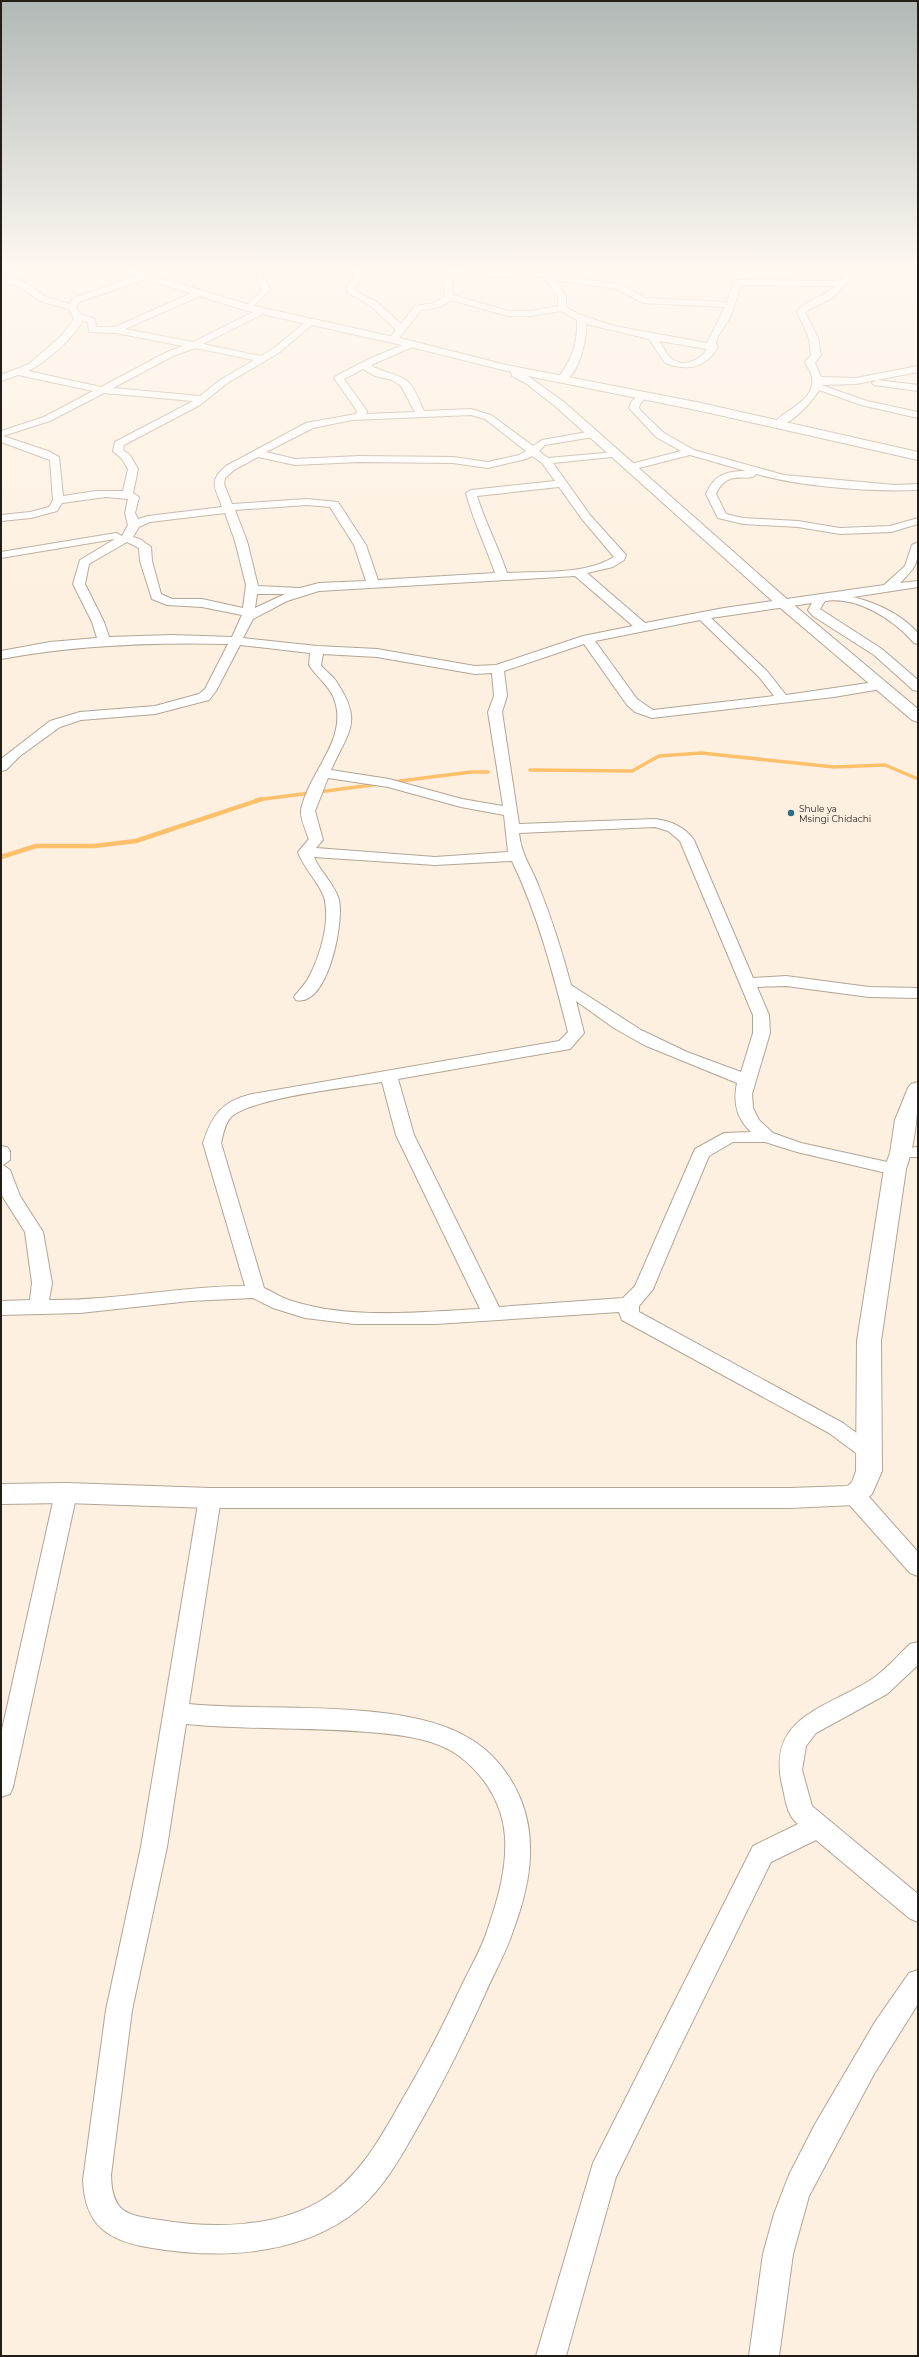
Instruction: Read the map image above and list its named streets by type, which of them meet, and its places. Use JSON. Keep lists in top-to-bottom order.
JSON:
{
  "places": ["Shule ya Msingi Chidachi"]
}
